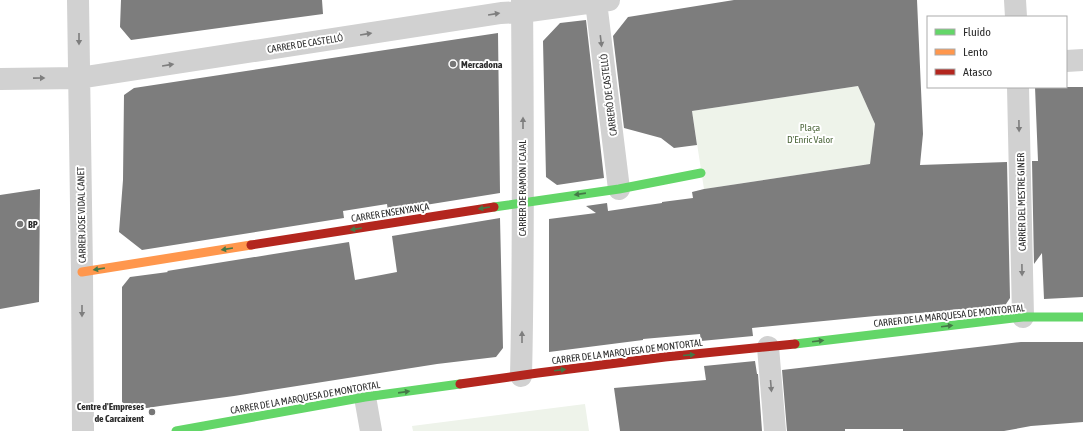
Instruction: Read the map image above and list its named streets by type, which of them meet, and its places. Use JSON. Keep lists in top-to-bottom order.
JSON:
{
  "streets": {
    "street": [
      "CARRER DE CASTELLÓ",
      "CARRERÓ DE CASTELLÓ",
      "CARRER DE RAMON I CAJAL",
      "CARRER DEL MESTRE GINER",
      "CARRER ENSENYANÇA",
      "CARRER JOSE VIDAL CANET",
      "CARRER DE LA MARQUESA DE MONTORTAL"
    ]
  },
  "crossings": [
    ["CARRER DE CASTELLÓ", "CARRERÓ DE CASTELLÓ"],
    ["CARRER DE CASTELLÓ", "CARRER DE RAMON I CAJAL"],
    ["CARRER DE CASTELLÓ", "CARRER JOSE VIDAL CANET"],
    ["CARRERÓ DE CASTELLÓ", "CARRER ENSENYANÇA"],
    ["CARRER DE RAMON I CAJAL", "CARRER ENSENYANÇA"],
    ["CARRER DE RAMON I CAJAL", "CARRER DE LA MARQUESA DE MONTORTAL"],
    ["CARRER DEL MESTRE GINER", "CARRER DE LA MARQUESA DE MONTORTAL"],
    ["CARRER ENSENYANÇA", "CARRER JOSE VIDAL CANET"]
  ],
  "one_way": [
    "CARRER DE CASTELLÓ",
    "CARRERÓ DE CASTELLÓ",
    "CARRER DE RAMON I CAJAL",
    "CARRER DEL MESTRE GINER",
    "CARRER ENSENYANÇA",
    "CARRER JOSE VIDAL CANET",
    "CARRER DE LA MARQUESA DE MONTORTAL"
  ],
  "parks": ["Plaça D'Enric Valor"],
  "places": ["Mercadona", "BP", "Centre d'Empreses de Carcaixent"],
  "legend": ["Fluido", "Lento", "Atasco"]
}
